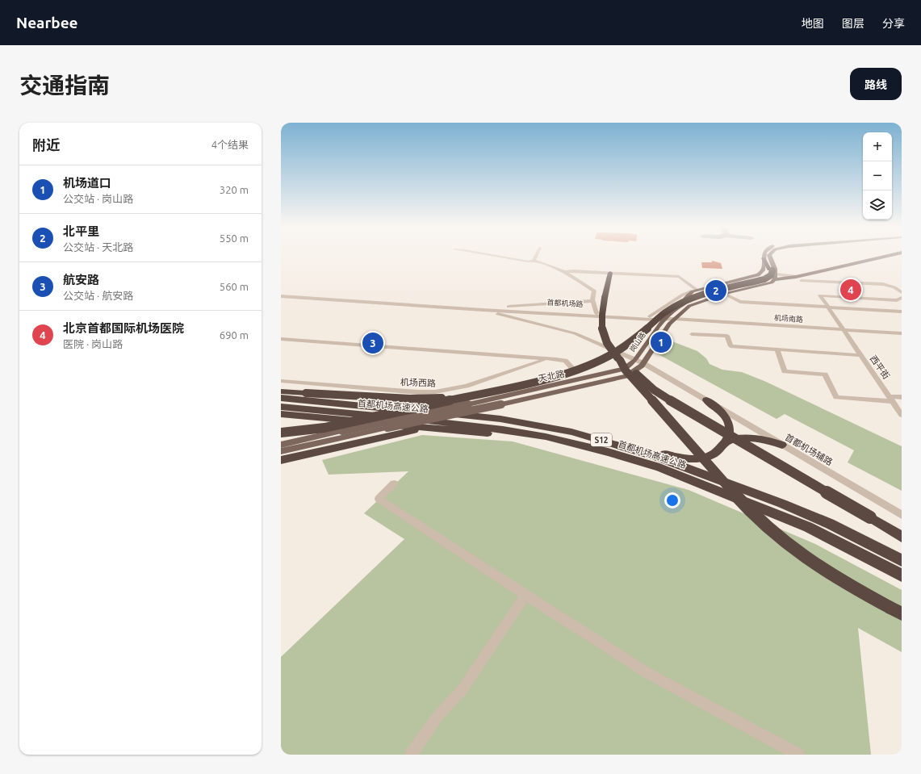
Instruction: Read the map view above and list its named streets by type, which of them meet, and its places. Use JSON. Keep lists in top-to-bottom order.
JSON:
{
  "streets": {
    "highway": ["首都机场高速公路", "S12"],
    "main road": ["岗山路", "天北路"],
    "street": [
      "首都机场路",
      "机场南路",
      "西平街",
      "机场西路",
      "首都机场辅路"
    ]
  },
  "crossings": [
    ["首都机场路", "机场南路"],
    ["首都机场路", "岗山路"],
    ["首都机场路", "天北路"],
    ["首都机场路", "首都机场辅路"],
    ["机场南路", "岗山路"],
    ["机场南路", "西平街"],
    ["岗山路", "天北路"],
    ["岗山路", "首都机场辅路"],
    ["天北路", "首都机场辅路"]
  ],
  "page": {
    "header": "Nearbee",
    "nav": ["地图", "图层", "分享"],
    "title": "交通指南",
    "buttons": "路线",
    "heading": ["附近", "4个结果"],
    "map_buttons": ["+", "−"],
    "list": [
      {
        "mark": "1",
        "name": "机场道口",
        "note": "公交站 · 岗山路",
        "value": "320 m"
      },
      {
        "mark": "2",
        "name": "北平里",
        "note": "公交站 · 天北路",
        "value": "550 m"
      },
      {
        "mark": "3",
        "name": "航安路",
        "note": "公交站 · 航安路",
        "value": "560 m"
      },
      {
        "mark": "4",
        "name": "北京首都国际机场医院",
        "note": "医院 · 岗山路",
        "value": "690 m"
      }
    ],
    "pins": [
      "4",
      "2",
      "1",
      "3"
    ]
  }
}
